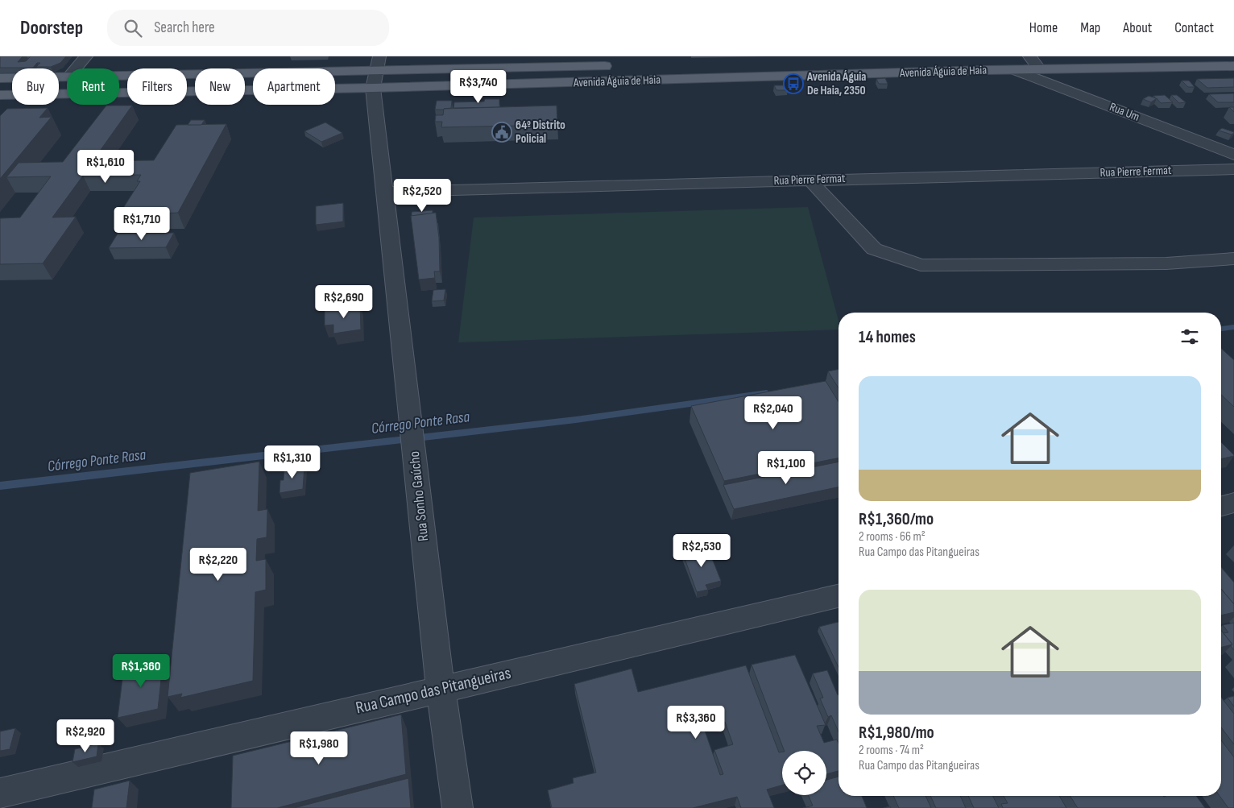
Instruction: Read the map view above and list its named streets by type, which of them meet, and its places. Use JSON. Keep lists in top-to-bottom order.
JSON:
{
  "streets": {
    "main road": ["Avenida Águia de Haia"],
    "street": [
      "Rua Um",
      "Rua Pierre Fermat",
      "Rua Sonho Gaúcho",
      "Rua Campo das Pitangueiras"
    ]
  },
  "crossings": [
    ["Avenida Águia de Haia", "Rua Um"],
    ["Avenida Águia de Haia", "Rua Sonho Gaúcho"],
    ["Rua Pierre Fermat", "Rua Sonho Gaúcho"],
    ["Rua Sonho Gaúcho", "Rua Campo das Pitangueiras"]
  ],
  "water": ["Córrego Ponte Rasa"],
  "places": {
    "bus stop": ["Avenida Águia De Haia, 2350"],
    "public building": ["64º Distrito Policial"]
  },
  "page": {
    "header": "Doorstep",
    "search": "Search here",
    "nav": [
      "Home",
      "Map",
      "About",
      "Contact"
    ],
    "chip": [
      "Buy",
      "Rent",
      "Filters",
      "New",
      "Apartment"
    ],
    "price": [
      "R$3,740",
      "R$1,610",
      "R$2,520",
      "R$1,710",
      "R$2,690",
      "R$2,040",
      "R$1,310",
      "R$1,100",
      "R$2,530",
      "R$2,220",
      "R$1,360",
      "R$3,360",
      "R$2,920",
      "R$1,980"
    ],
    "heading": "14 homes",
    "list": [
      {
        "name": "R$1,360/mo",
        "note": "2 rooms · 66 m² · Rua Campo das Pitangueiras"
      },
      {
        "name": "R$1,980/mo",
        "note": "2 rooms · 74 m² · Rua Campo das Pitangueiras"
      }
    ]
  }
}
